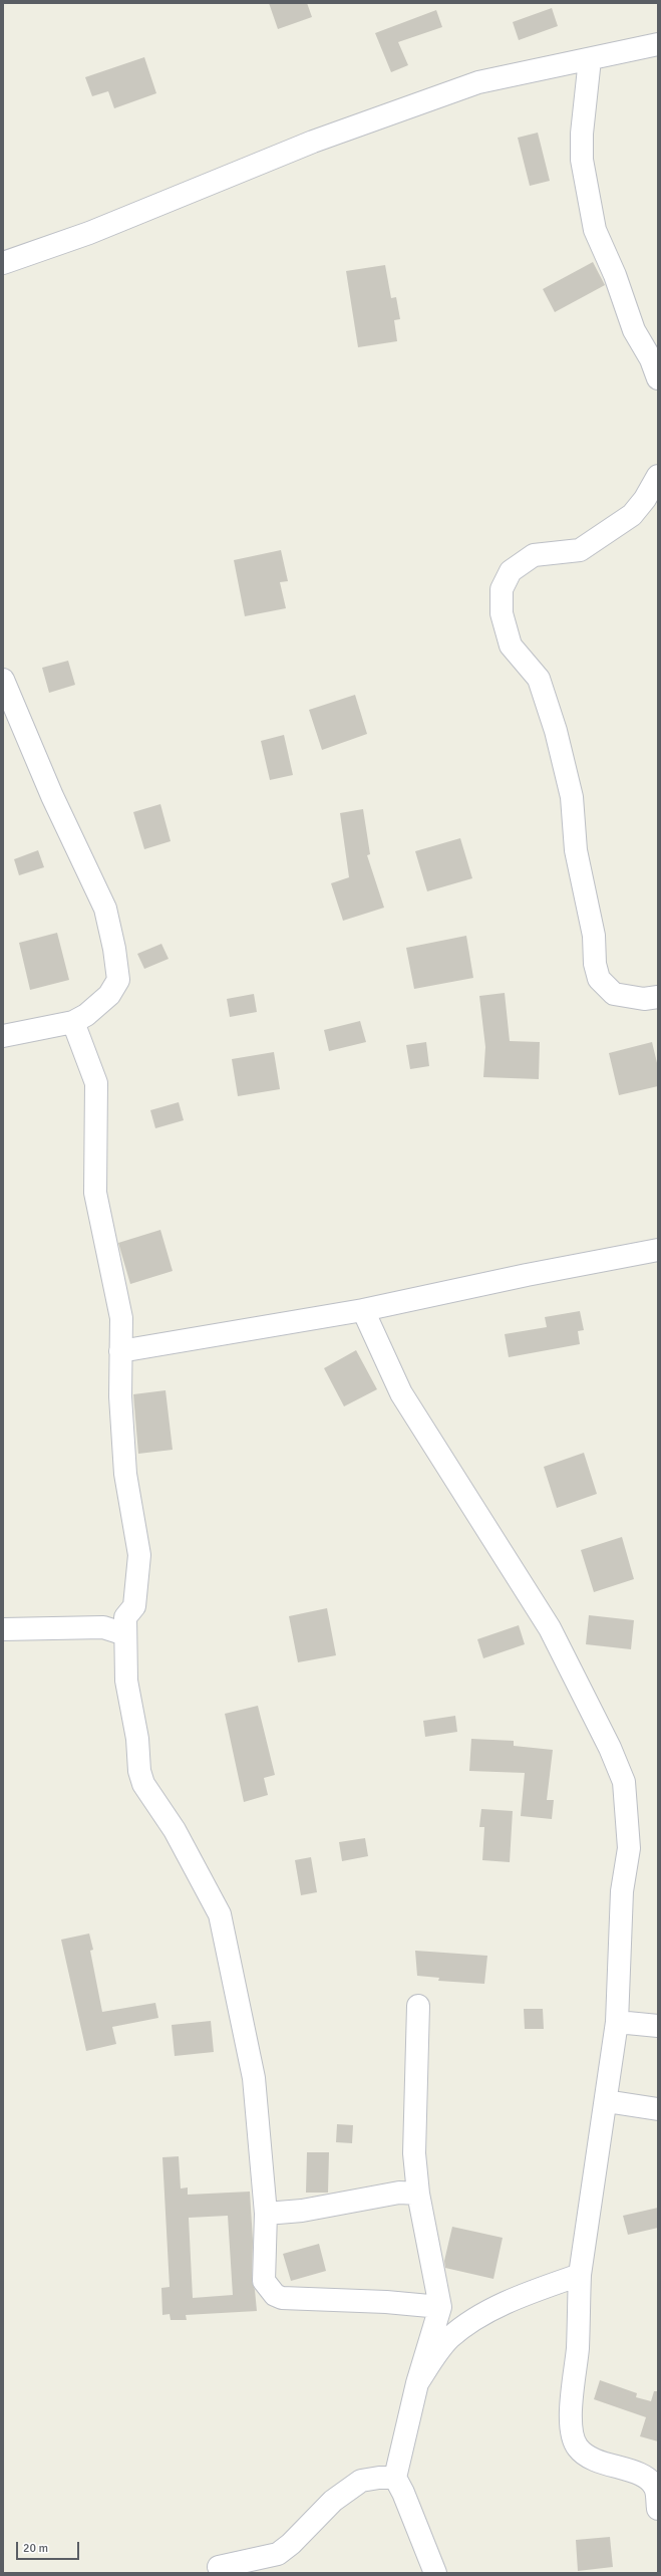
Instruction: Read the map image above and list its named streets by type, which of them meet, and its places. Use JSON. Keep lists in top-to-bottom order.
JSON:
{
  "scale_bar": "20 m"
}
